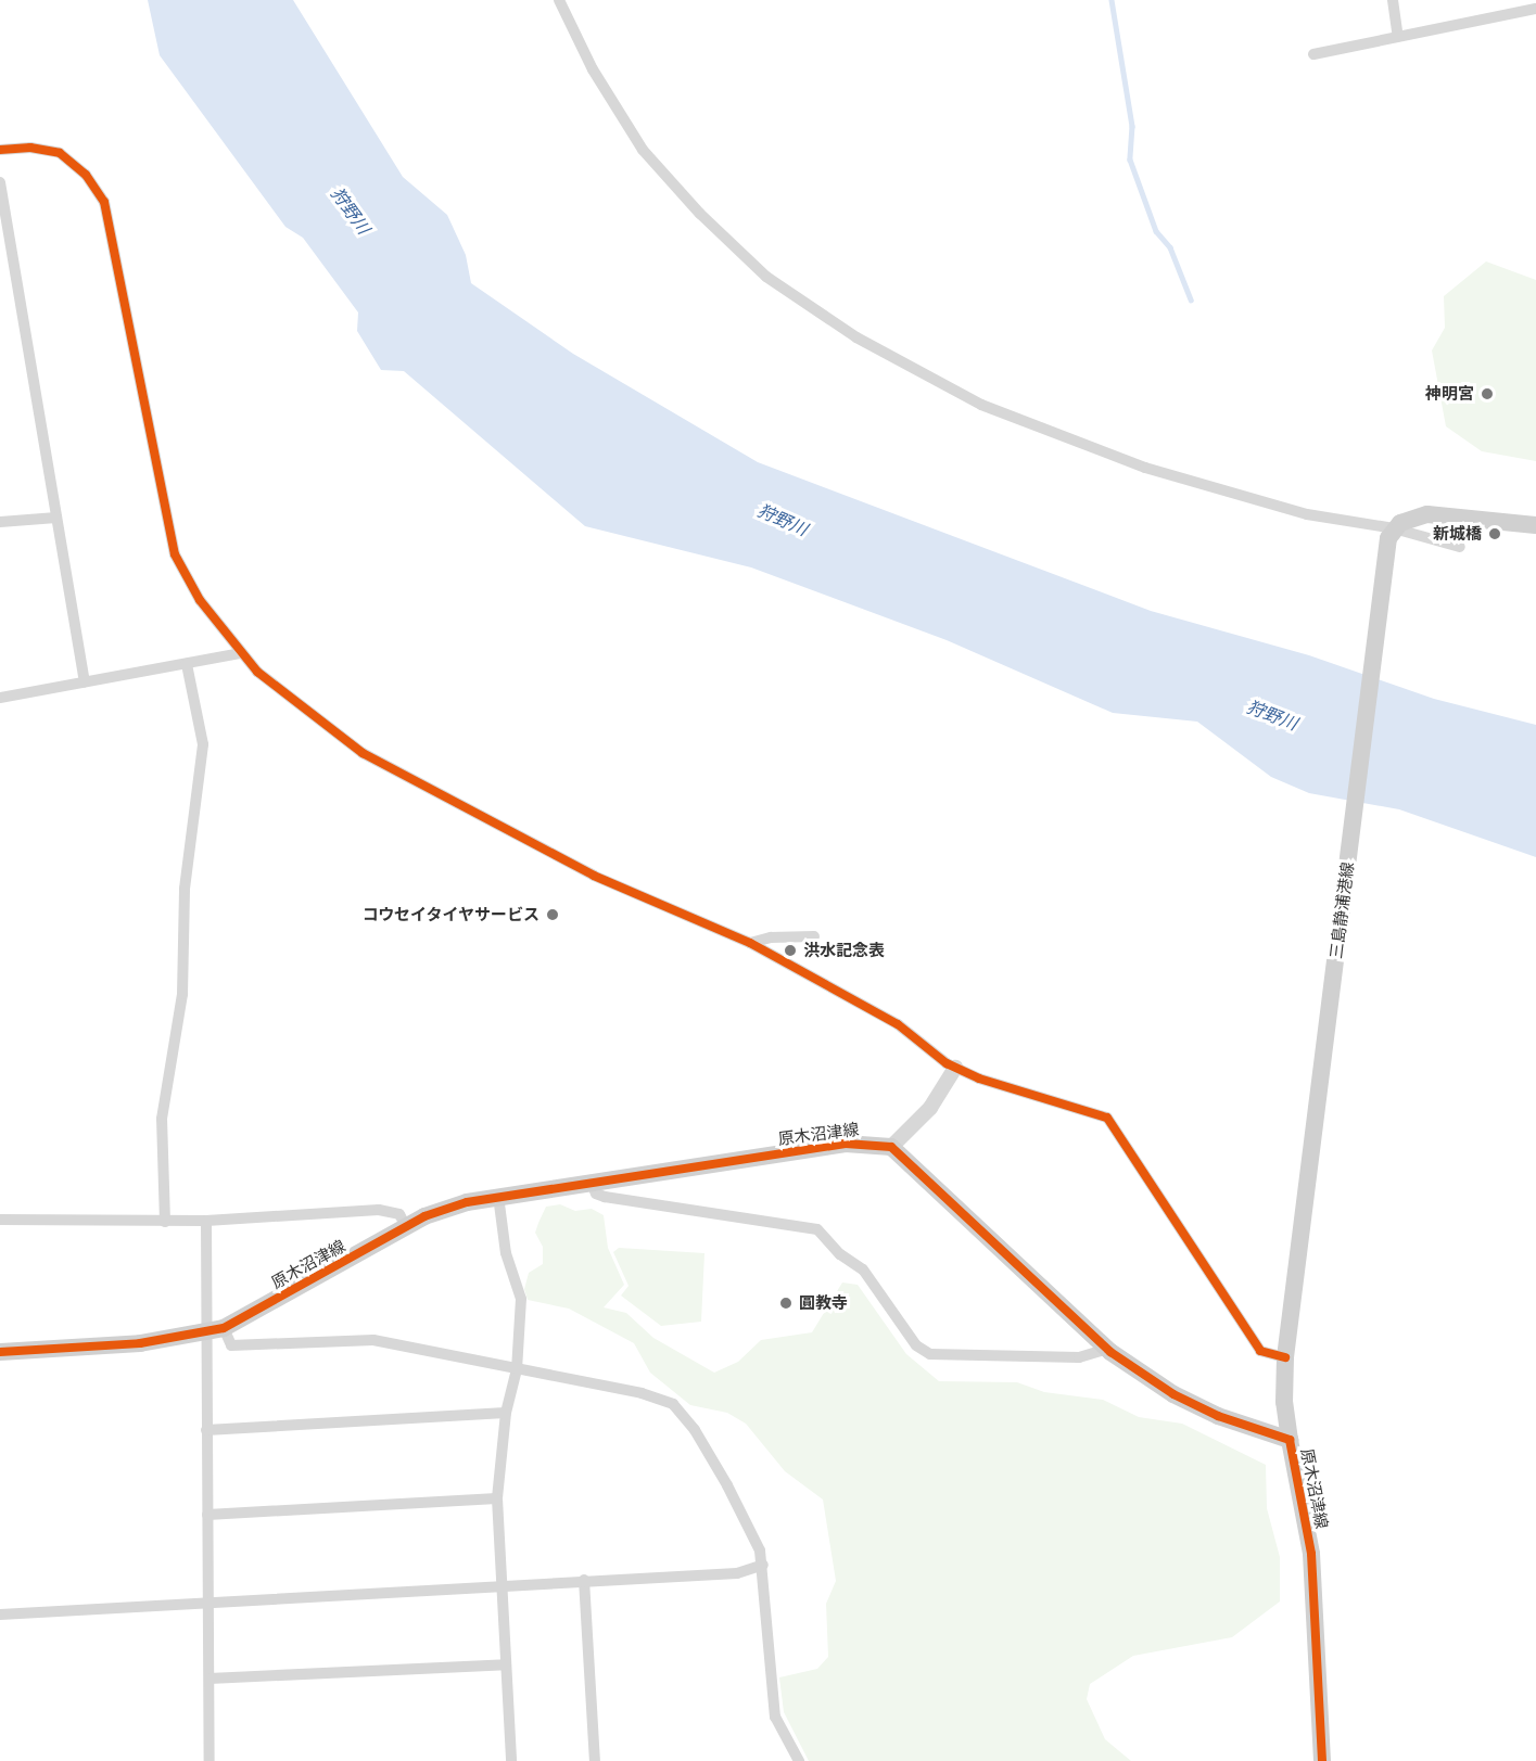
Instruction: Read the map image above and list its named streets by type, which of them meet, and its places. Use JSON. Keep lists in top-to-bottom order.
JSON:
{
  "streets": {
    "main road": ["三島静浦港線", "原木沼津線"]
  },
  "crossings": [
    ["三島静浦港線", "原木沼津線"]
  ],
  "water": ["狩野川"],
  "places": [
    "神明宮",
    "新城橋",
    "コウセイタイヤサービス",
    "洪水記念表",
    "圓教寺"
  ]
}
